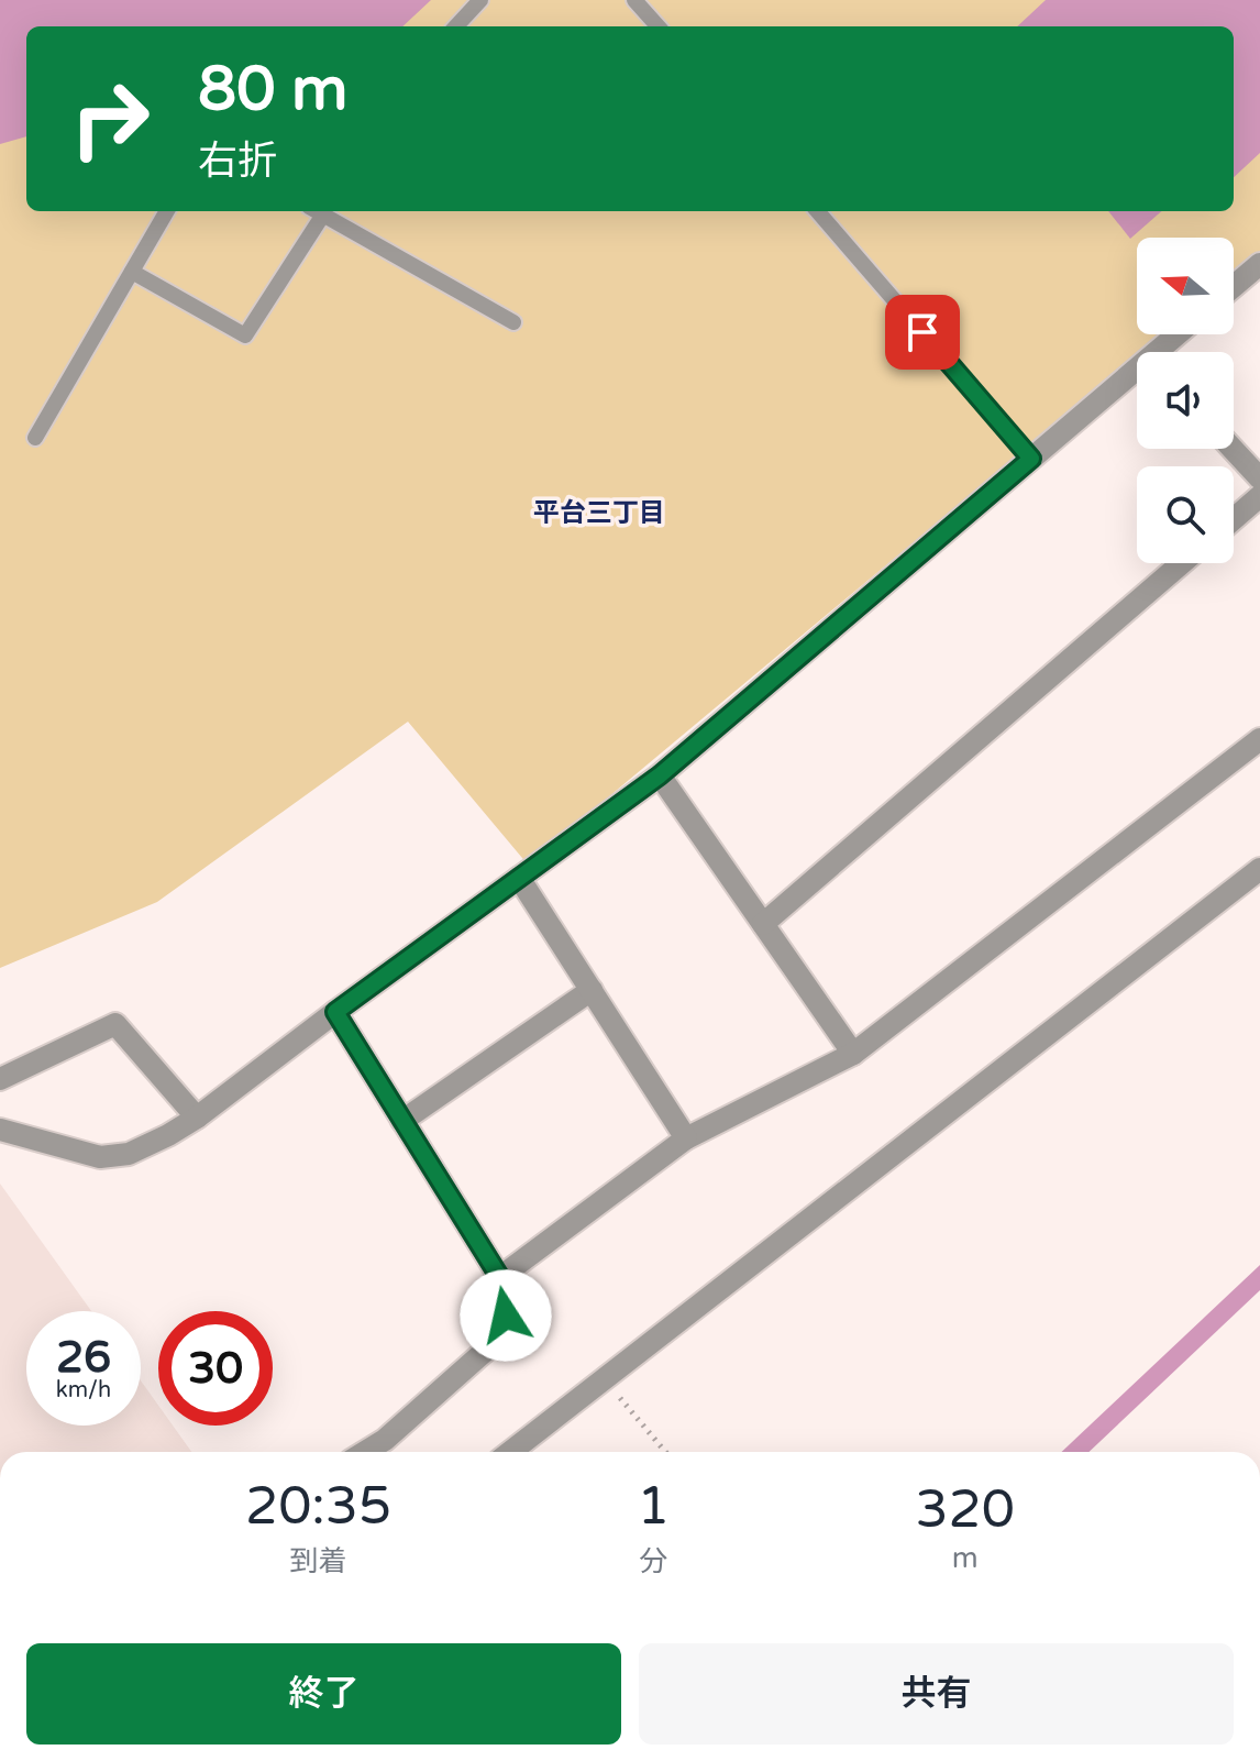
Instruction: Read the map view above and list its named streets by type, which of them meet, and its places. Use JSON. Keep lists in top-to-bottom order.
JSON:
{
  "districts": ["平台三丁目"],
  "north": "left",
  "page": {
    "turn": ["80 m", "右折"],
    "speed": "26 km/h",
    "limit": "30",
    "eta": [
      "20:35",
      "到着",
      "1",
      "分",
      "320",
      "m"
    ],
    "buttons": ["終了", "共有"]
  }
}
